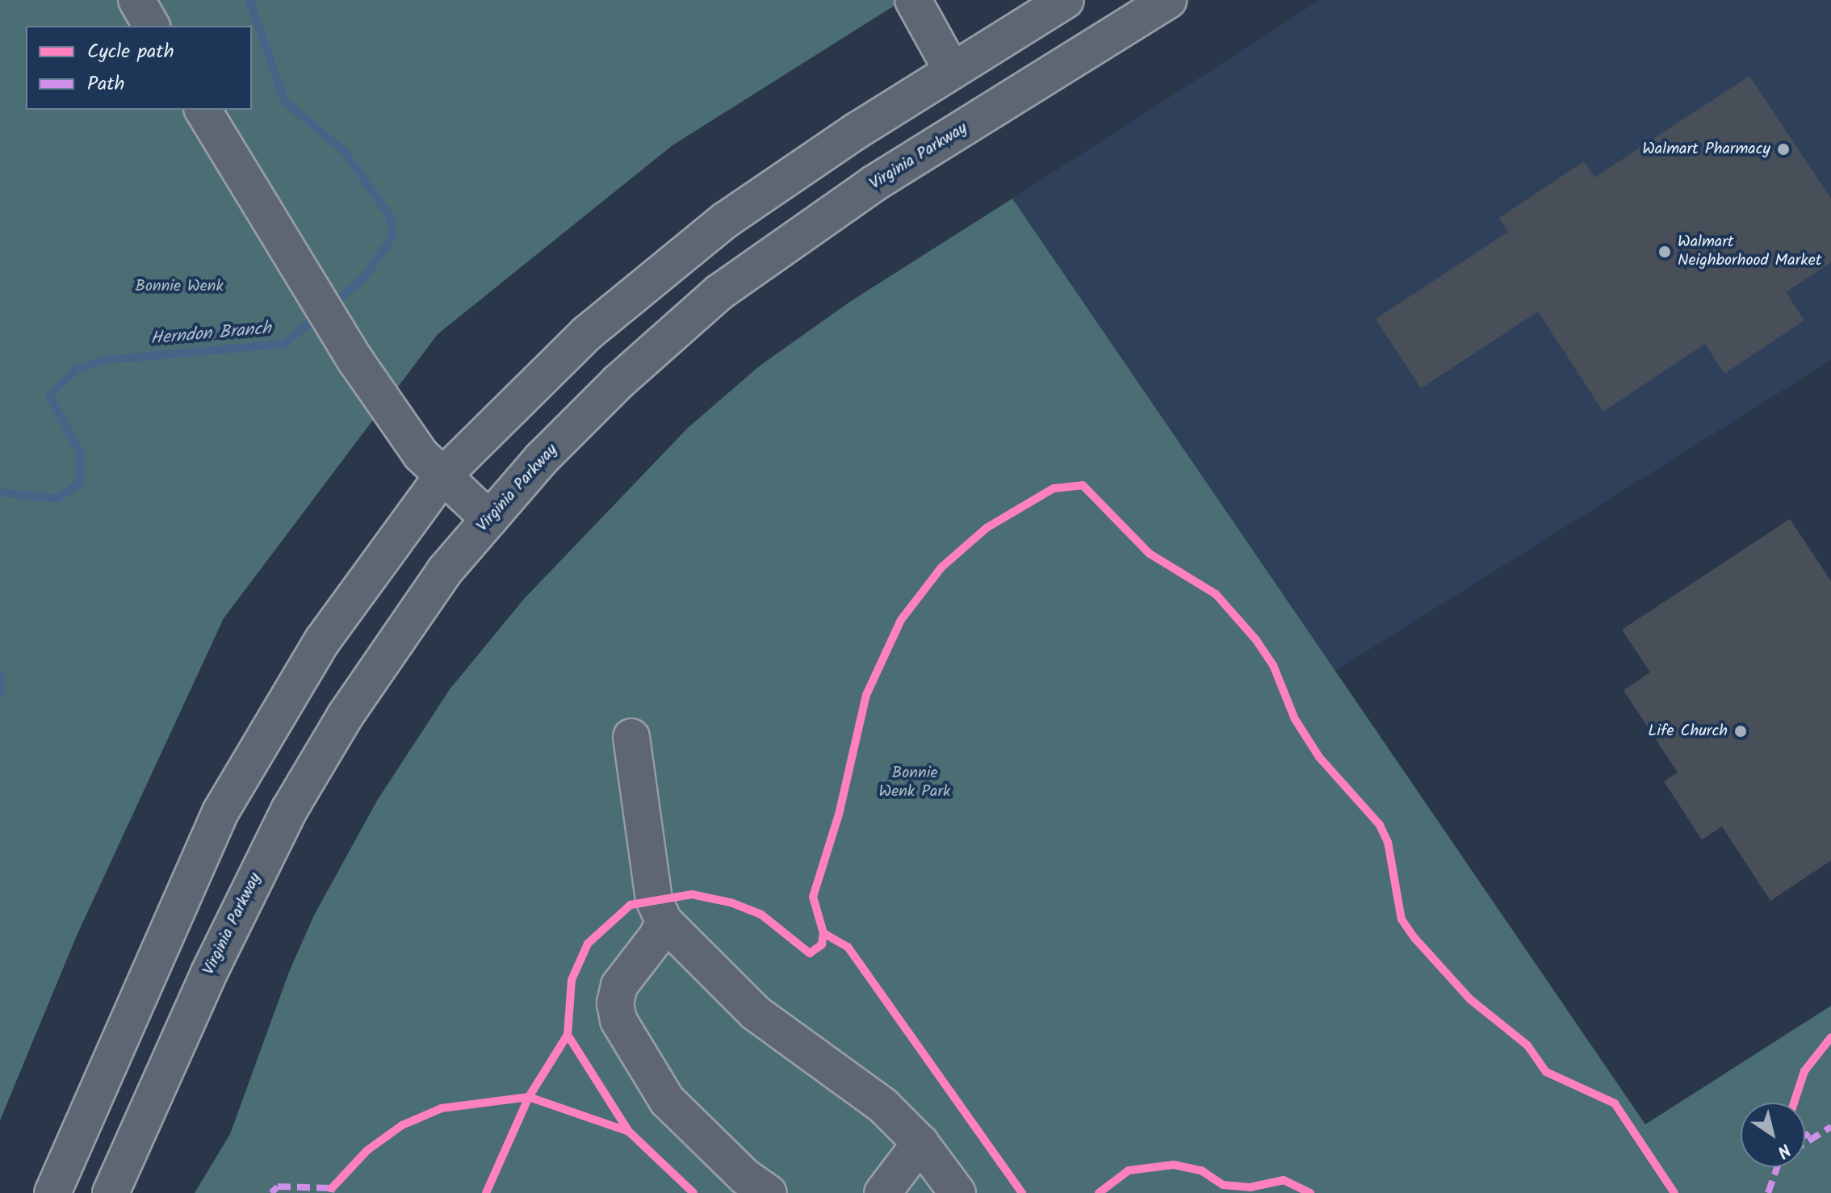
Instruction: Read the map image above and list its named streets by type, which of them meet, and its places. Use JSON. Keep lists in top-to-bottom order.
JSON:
{
  "streets": {
    "main road": ["Virginia Parkway"]
  },
  "water": ["Herndon Branch"],
  "parks": ["Bonnie Wenk", "Bonnie Wenk Park"],
  "places": ["Walmart Pharmacy", "Walmart Neighborhood Market", "Life Church"],
  "legend": ["Cycle path", "Path"],
  "north": "bottom right"
}
